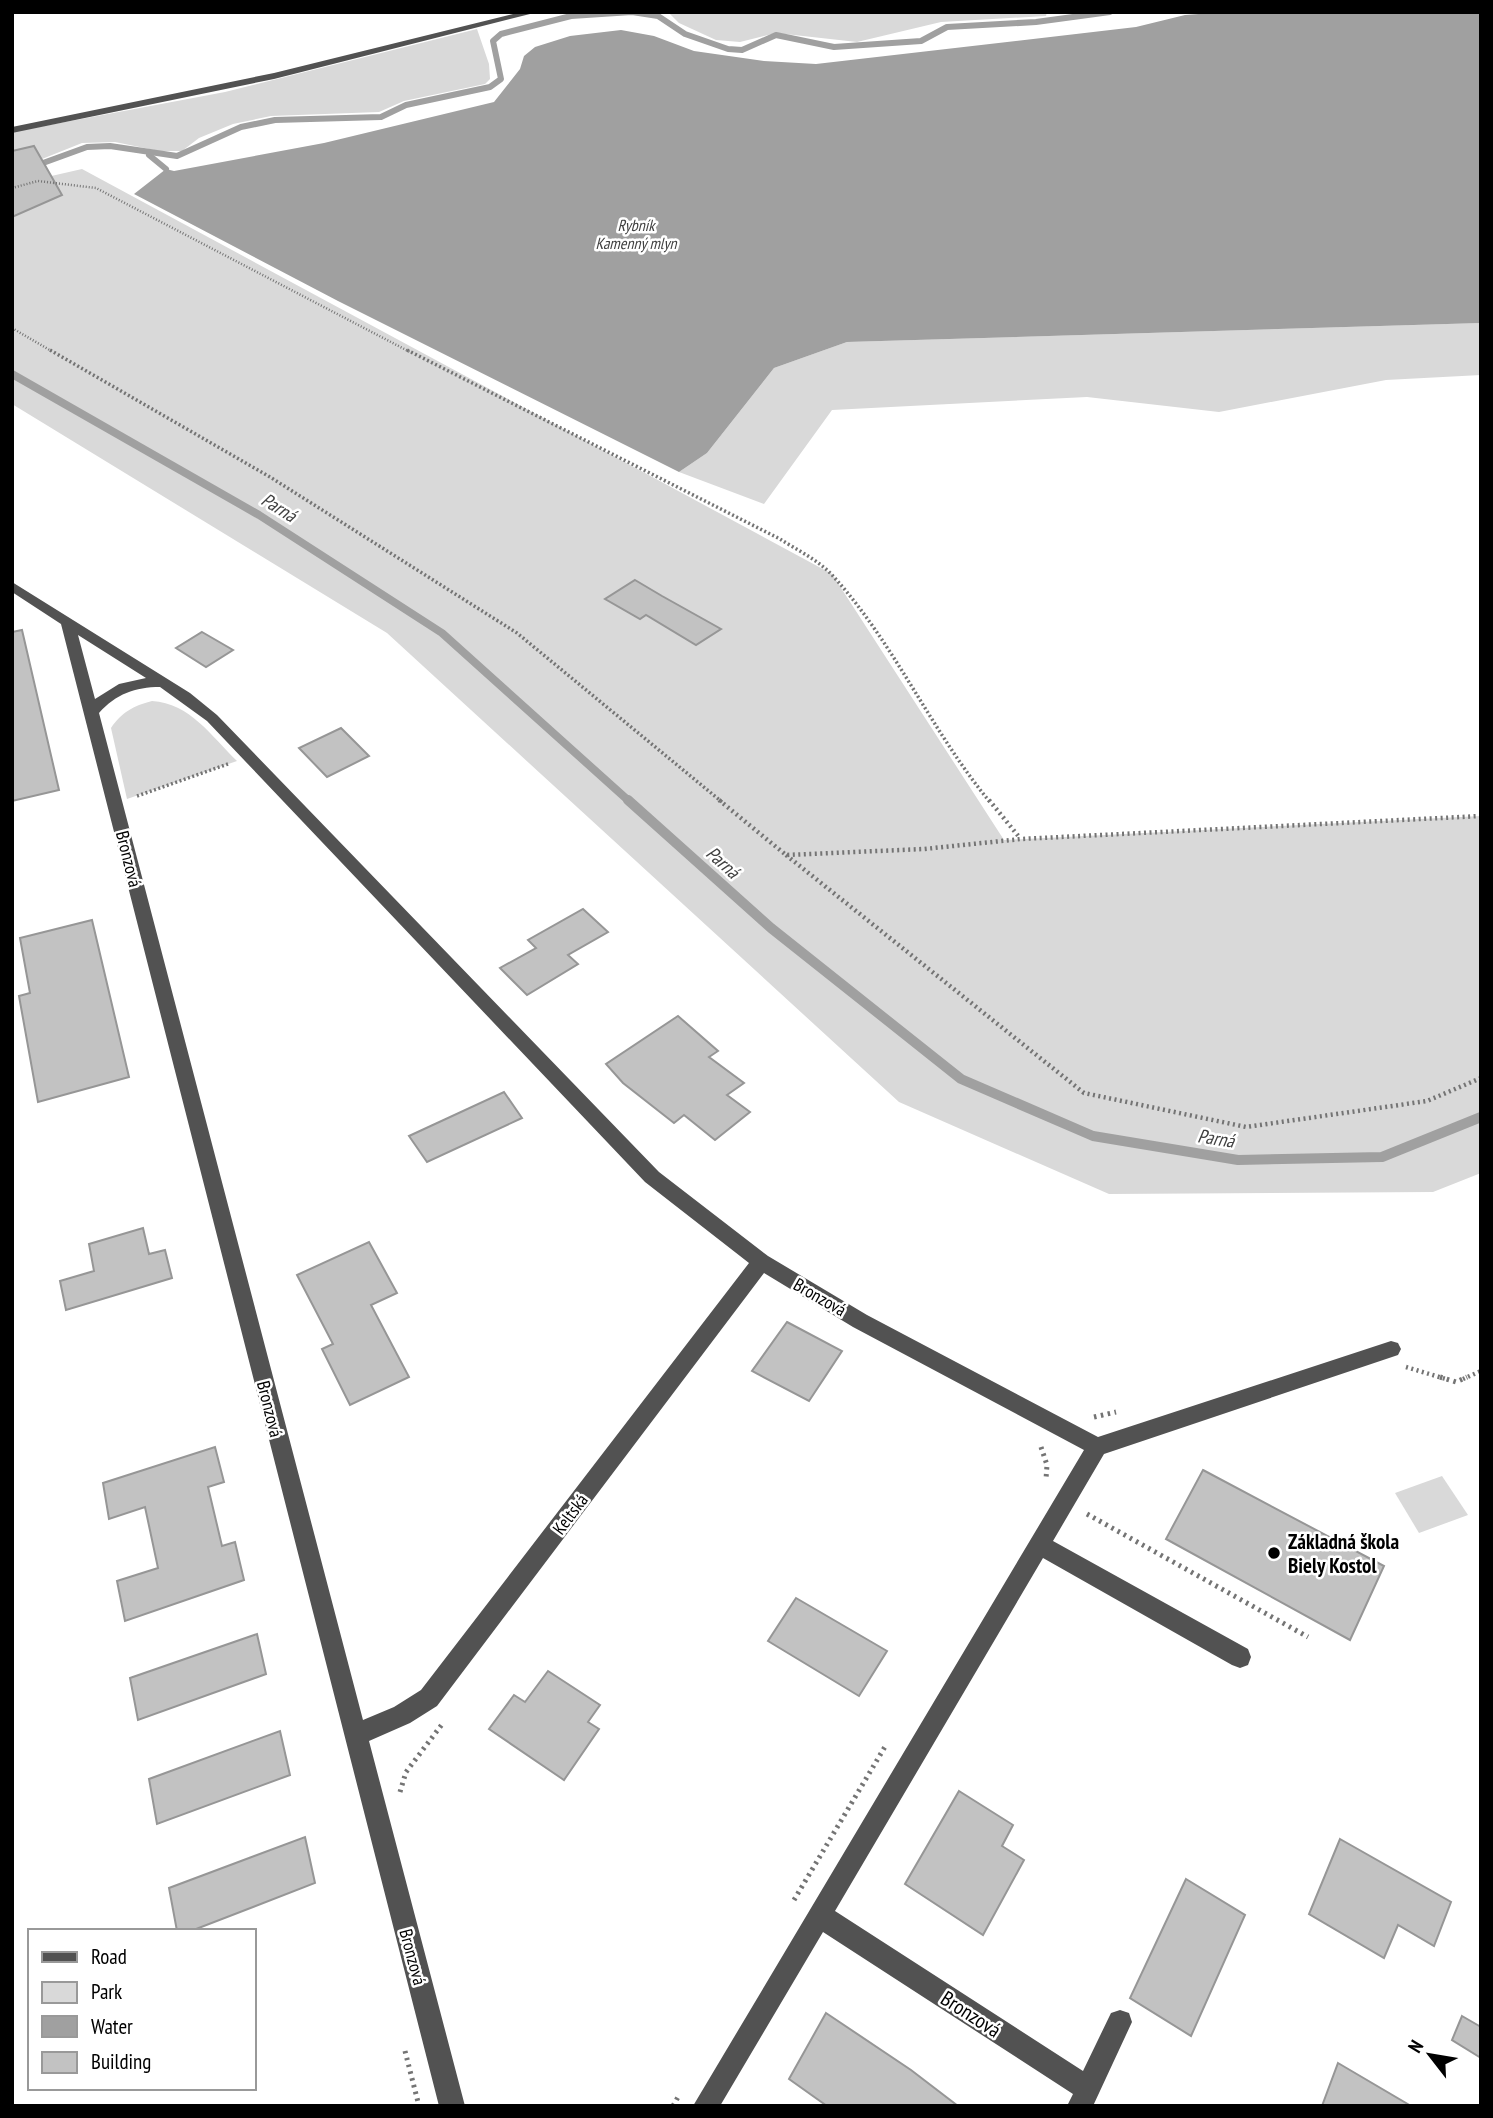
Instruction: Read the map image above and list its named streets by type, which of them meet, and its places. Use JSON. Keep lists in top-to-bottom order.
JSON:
{
  "streets": {
    "street": ["Bronzová", "Keltská"]
  },
  "crossings": [
    ["Bronzová", "Keltská"]
  ],
  "water": ["Rybník Kamenný mlyn", "Parná"],
  "places": ["Základná škola Biely Kostol"],
  "legend": [
    "Road",
    "Park",
    "Water",
    "Building"
  ],
  "north": "top left"
}
